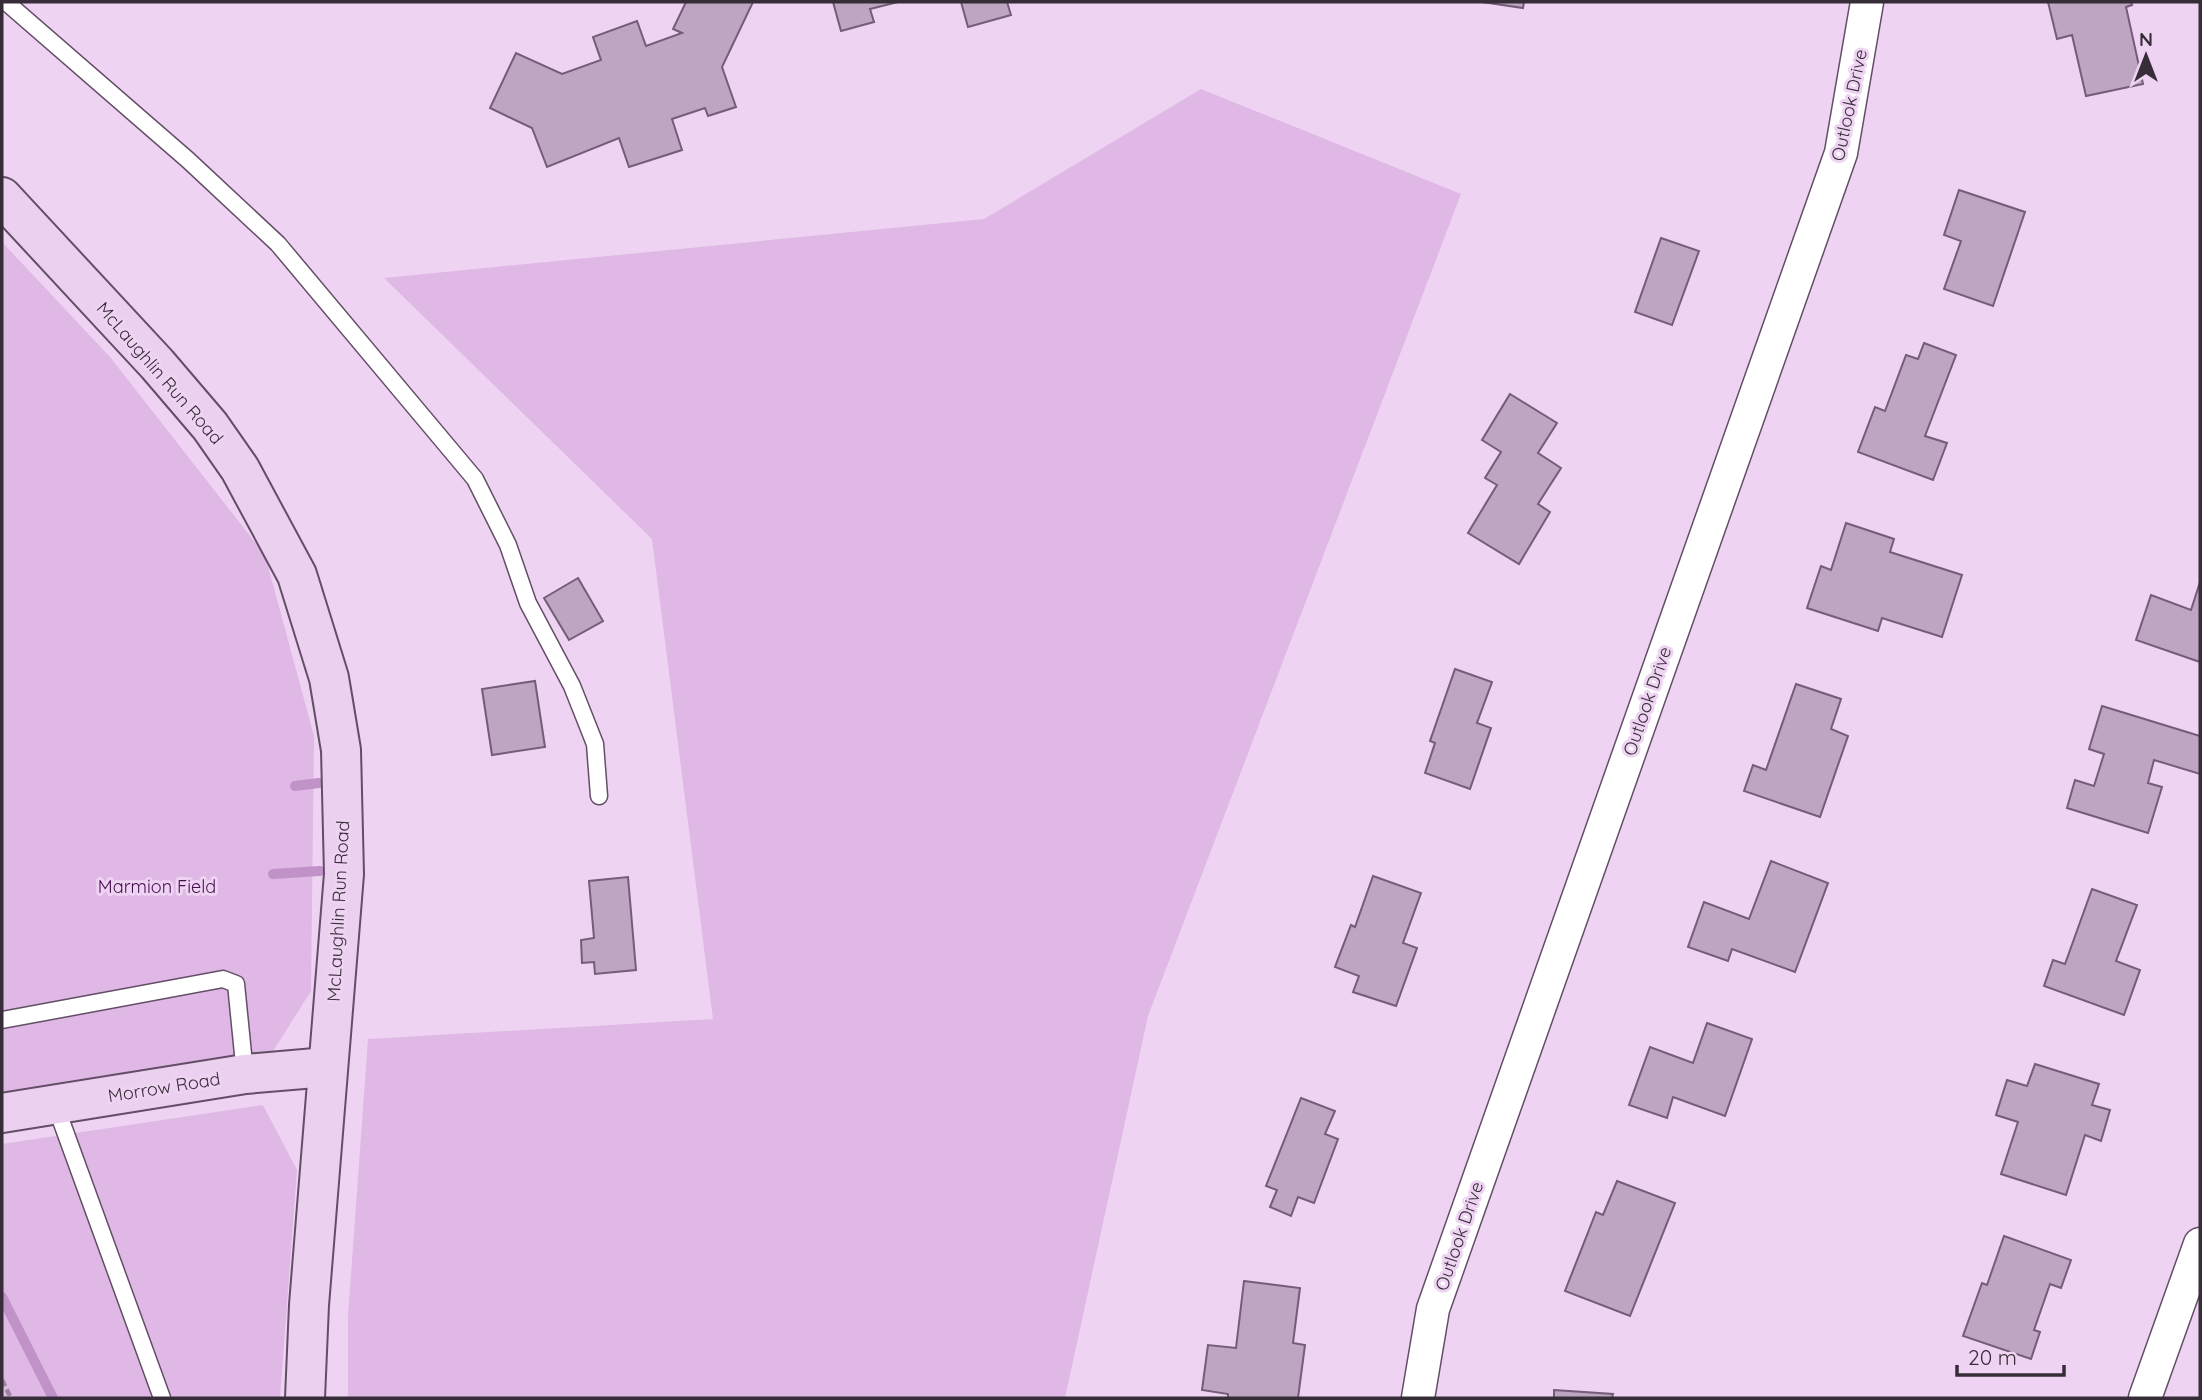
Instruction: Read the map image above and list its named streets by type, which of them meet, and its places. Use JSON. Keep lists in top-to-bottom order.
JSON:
{
  "streets": {
    "main road": ["McLaughlin Run Road", "Morrow Road"],
    "street": ["Outlook Drive"]
  },
  "crossings": [
    ["McLaughlin Run Road", "Morrow Road"]
  ],
  "parks": ["Marmion Field"],
  "scale_bar": "20 m",
  "north": "top"
}
